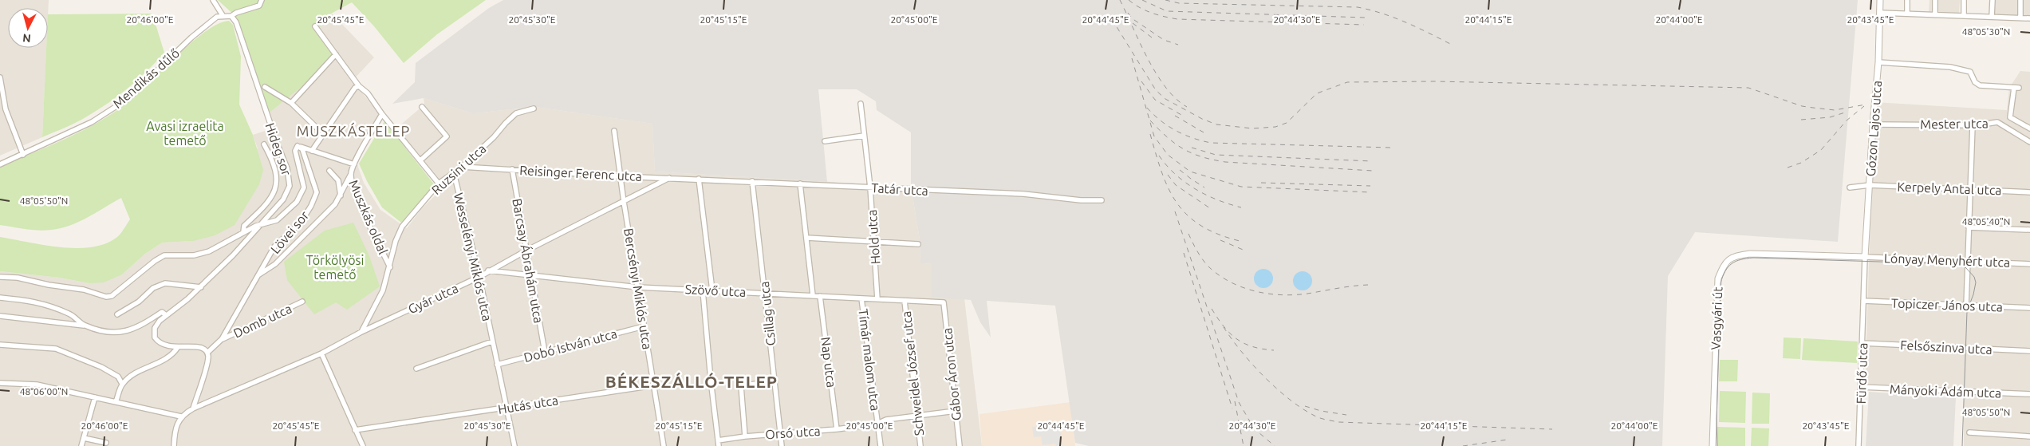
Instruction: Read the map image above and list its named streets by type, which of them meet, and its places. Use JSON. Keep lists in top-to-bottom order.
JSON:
{
  "streets": {
    "street": [
      "Mendikás dűlő",
      "Mester utca",
      "Gózon Lajos utca",
      "Hideg sor",
      "Ruzsini utca",
      "Reisinger Ferenc utca",
      "Kerpely Antal utca",
      "Tatár utca",
      "Muszkás oldal",
      "Lövei sor",
      "Hold utca",
      "Wesselényi Miklós utca",
      "Lónyay Menyhért utca",
      "Barcsay Ábrahám utca",
      "Bercsényi Miklós utca",
      "Szövő utca",
      "Gyár utca",
      "Topiczer János utca",
      "Csillag utca",
      "Vasgyári út",
      "Domb utca",
      "Dobó István utca",
      "Felsőszinva utca",
      "Tímár malom utca",
      "Nap utca",
      "Schweidel József utca",
      "Fürdő utca",
      "Gábor Áron utca",
      "Mányoki Ádám utca",
      "Hutás utca",
      "Orsó utca"
    ]
  },
  "crossings": [
    ["Mester utca", "Gózon Lajos utca"],
    ["Gózon Lajos utca", "Kerpely Antal utca"],
    ["Gózon Lajos utca", "Lónyay Menyhért utca"],
    ["Gózon Lajos utca", "Vasgyári út"],
    ["Gózon Lajos utca", "Fürdő utca"],
    ["Ruzsini utca", "Reisinger Ferenc utca"],
    ["Ruzsini utca", "Muszkás oldal"],
    ["Ruzsini utca", "Wesselényi Miklós utca"],
    ["Ruzsini utca", "Gyár utca"],
    ["Reisinger Ferenc utca", "Tatár utca"],
    ["Reisinger Ferenc utca", "Barcsay Ábrahám utca"],
    ["Reisinger Ferenc utca", "Bercsényi Miklós utca"],
    ["Reisinger Ferenc utca", "Gyár utca"],
    ["Tatár utca", "Hold utca"],
    ["Tatár utca", "Csillag utca"],
    ["Lövei sor", "Domb utca"],
    ["Hold utca", "Szövő utca"],
    ["Wesselényi Miklós utca", "Gyár utca"],
    ["Wesselényi Miklós utca", "Dobó István utca"],
    ["Wesselényi Miklós utca", "Hutás utca"],
    ["Lónyay Menyhért utca", "Vasgyári út"],
    ["Lónyay Menyhért utca", "Fürdő utca"],
    ["Barcsay Ábrahám utca", "Szövő utca"],
    ["Barcsay Ábrahám utca", "Gyár utca"],
    ["Barcsay Ábrahám utca", "Dobó István utca"],
    ["Bercsényi Miklós utca", "Szövő utca"],
    ["Bercsényi Miklós utca", "Gyár utca"],
    ["Bercsényi Miklós utca", "Dobó István utca"],
    ["Bercsényi Miklós utca", "Hutás utca"],
    ["Szövő utca", "Gyár utca"],
    ["Szövő utca", "Csillag utca"],
    ["Szövő utca", "Tímár malom utca"],
    ["Szövő utca", "Nap utca"],
    ["Szövő utca", "Schweidel József utca"],
    ["Szövő utca", "Gábor Áron utca"],
    ["Topiczer János utca", "Fürdő utca"],
    ["Csillag utca", "Orsó utca"],
    ["Vasgyári út", "Fürdő utca"],
    ["Felsőszinva utca", "Fürdő utca"],
    ["Tímár malom utca", "Orsó utca"],
    ["Nap utca", "Orsó utca"],
    ["Schweidel József utca", "Orsó utca"],
    ["Fürdő utca", "Mányoki Ádám utca"],
    ["Gábor Áron utca", "Orsó utca"]
  ],
  "districts": ["MUSZKÁSTELEP", "BÉKESZÁLLÓ-TELEP"],
  "parks": ["Avasi izraelita temető", "Törkölyösi temető"],
  "north": "bottom",
  "coordinates": [
    "20°46'00\"E",
    "20°45'45\"E",
    "20°45'30\"E",
    "20°45'15\"E",
    "20°45'00\"E",
    "20°44'45\"E",
    "20°44'30\"E",
    "20°44'15\"E",
    "20°44'00\"E",
    "20°43'45\"E",
    "48°05'30\"N",
    "48°05'50\"N",
    "48°05'40\"N",
    "48°06'00\"N"
  ]
}
